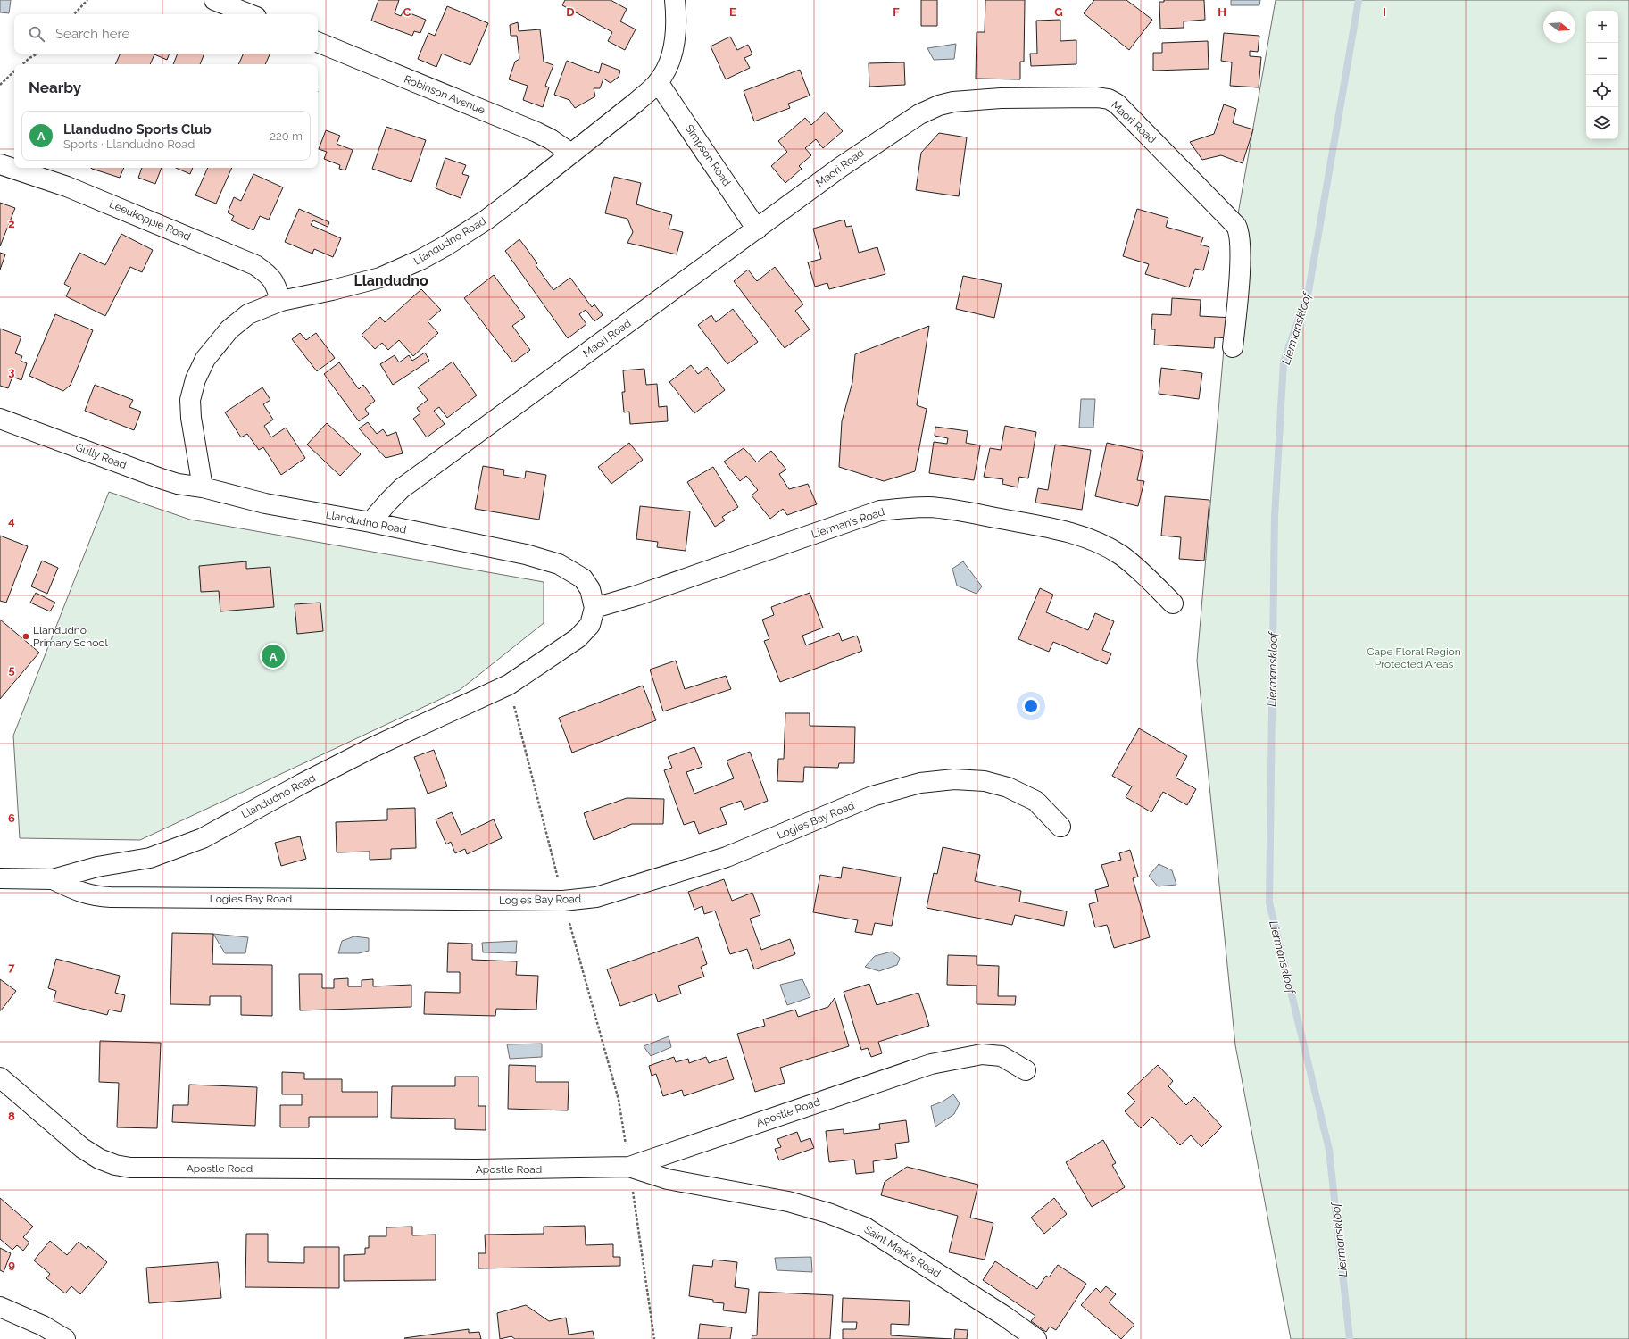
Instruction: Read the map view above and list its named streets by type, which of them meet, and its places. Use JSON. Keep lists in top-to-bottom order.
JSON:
{
  "streets": {
    "street": [
      "Robinson Avenue",
      "Maori Road",
      "Simpson Road",
      "Leeukoppie Road",
      "Llandudno Road",
      "Gully Road",
      "Lierman's Road",
      "Logies Bay Road",
      "Apostle Road",
      "Saint Mark's Road"
    ]
  },
  "crossings": [
    ["Robinson Avenue", "Llandudno Road"],
    ["Maori Road", "Simpson Road"],
    ["Maori Road", "Llandudno Road"],
    ["Simpson Road", "Llandudno Road"],
    ["Leeukoppie Road", "Llandudno Road"],
    ["Llandudno Road", "Gully Road"],
    ["Llandudno Road", "Lierman's Road"],
    ["Llandudno Road", "Logies Bay Road"],
    ["Apostle Road", "Saint Mark's Road"]
  ],
  "districts": ["Llandudno"],
  "water": ["Liermanskloof"],
  "parks": ["Cape Floral Region Protected Areas"],
  "places": ["Llandudno Primary School"],
  "north": "right",
  "page": {
    "map_buttons": ["+", "−"],
    "search": "Search here",
    "heading": "Nearby",
    "list": [
      {
        "mark": "A",
        "name": "Llandudno Sports Club",
        "note": "Sports · Llandudno Road",
        "value": "220 m"
      }
    ],
    "pins": "A"
  },
  "grid": {
    "columns": [
      "C",
      "D",
      "E",
      "F",
      "G",
      "H",
      "I"
    ],
    "rows": [
      "2",
      "3",
      "4",
      "5",
      "6",
      "7",
      "8",
      "9"
    ]
  }
}
